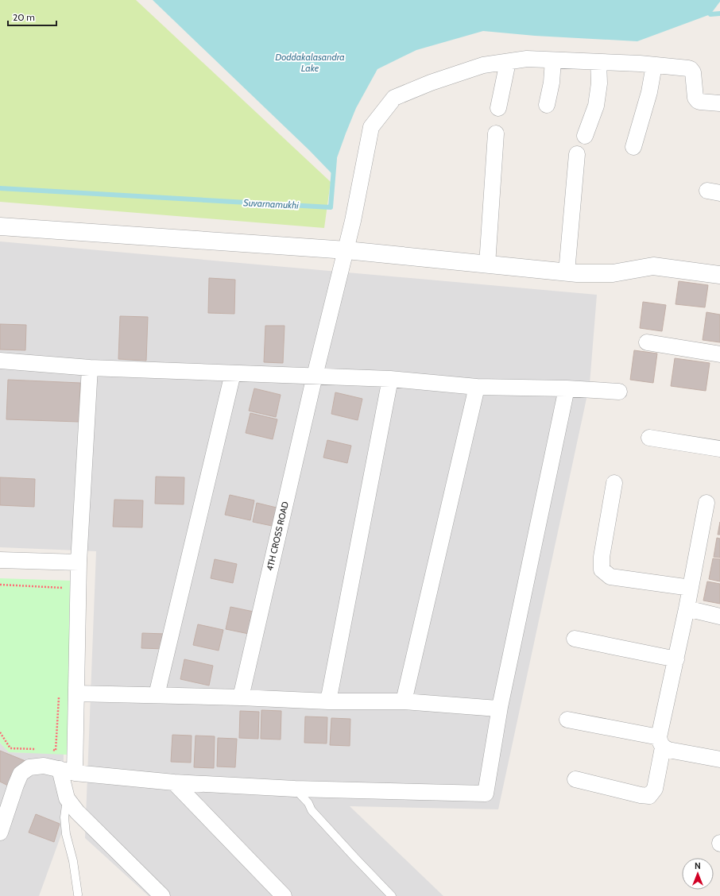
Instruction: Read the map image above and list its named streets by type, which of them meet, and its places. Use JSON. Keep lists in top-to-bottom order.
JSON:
{
  "streets": {
    "street": ["4TH CROSS ROAD"]
  },
  "water": ["Doddakalasandra Lake", "Suvarnamukhi"],
  "scale_bar": "20 m",
  "north": "top"
}
